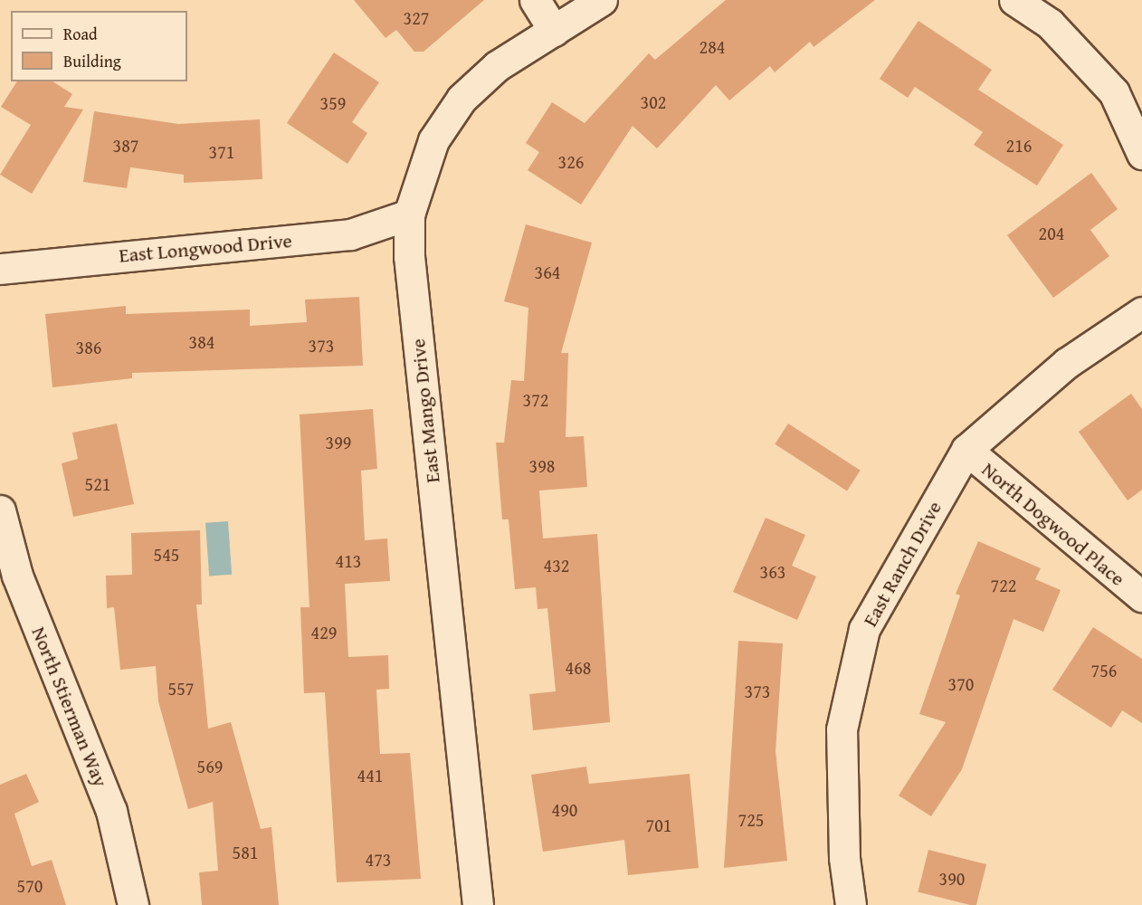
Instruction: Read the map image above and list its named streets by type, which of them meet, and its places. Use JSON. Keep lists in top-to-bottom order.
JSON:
{
  "streets": {
    "street": [
      "East Longwood Drive",
      "East Mango Drive",
      "North Dogwood Place",
      "East Ranch Drive",
      "North Stierman Way"
    ]
  },
  "crossings": [
    ["East Longwood Drive", "East Mango Drive"],
    ["North Dogwood Place", "East Ranch Drive"]
  ],
  "house_numbers": [
    "327",
    "284",
    "302",
    "359",
    "387",
    "216",
    "371",
    "326",
    "204",
    "364",
    "384",
    "373",
    "386",
    "372",
    "399",
    "398",
    "521",
    "545",
    "413",
    "432",
    "363",
    "722",
    "429",
    "468",
    "756",
    "370",
    "557",
    "373",
    "569",
    "441",
    "490",
    "725",
    "701",
    "581",
    "473",
    "390",
    "570"
  ],
  "legend": ["Road", "Building"]
}
